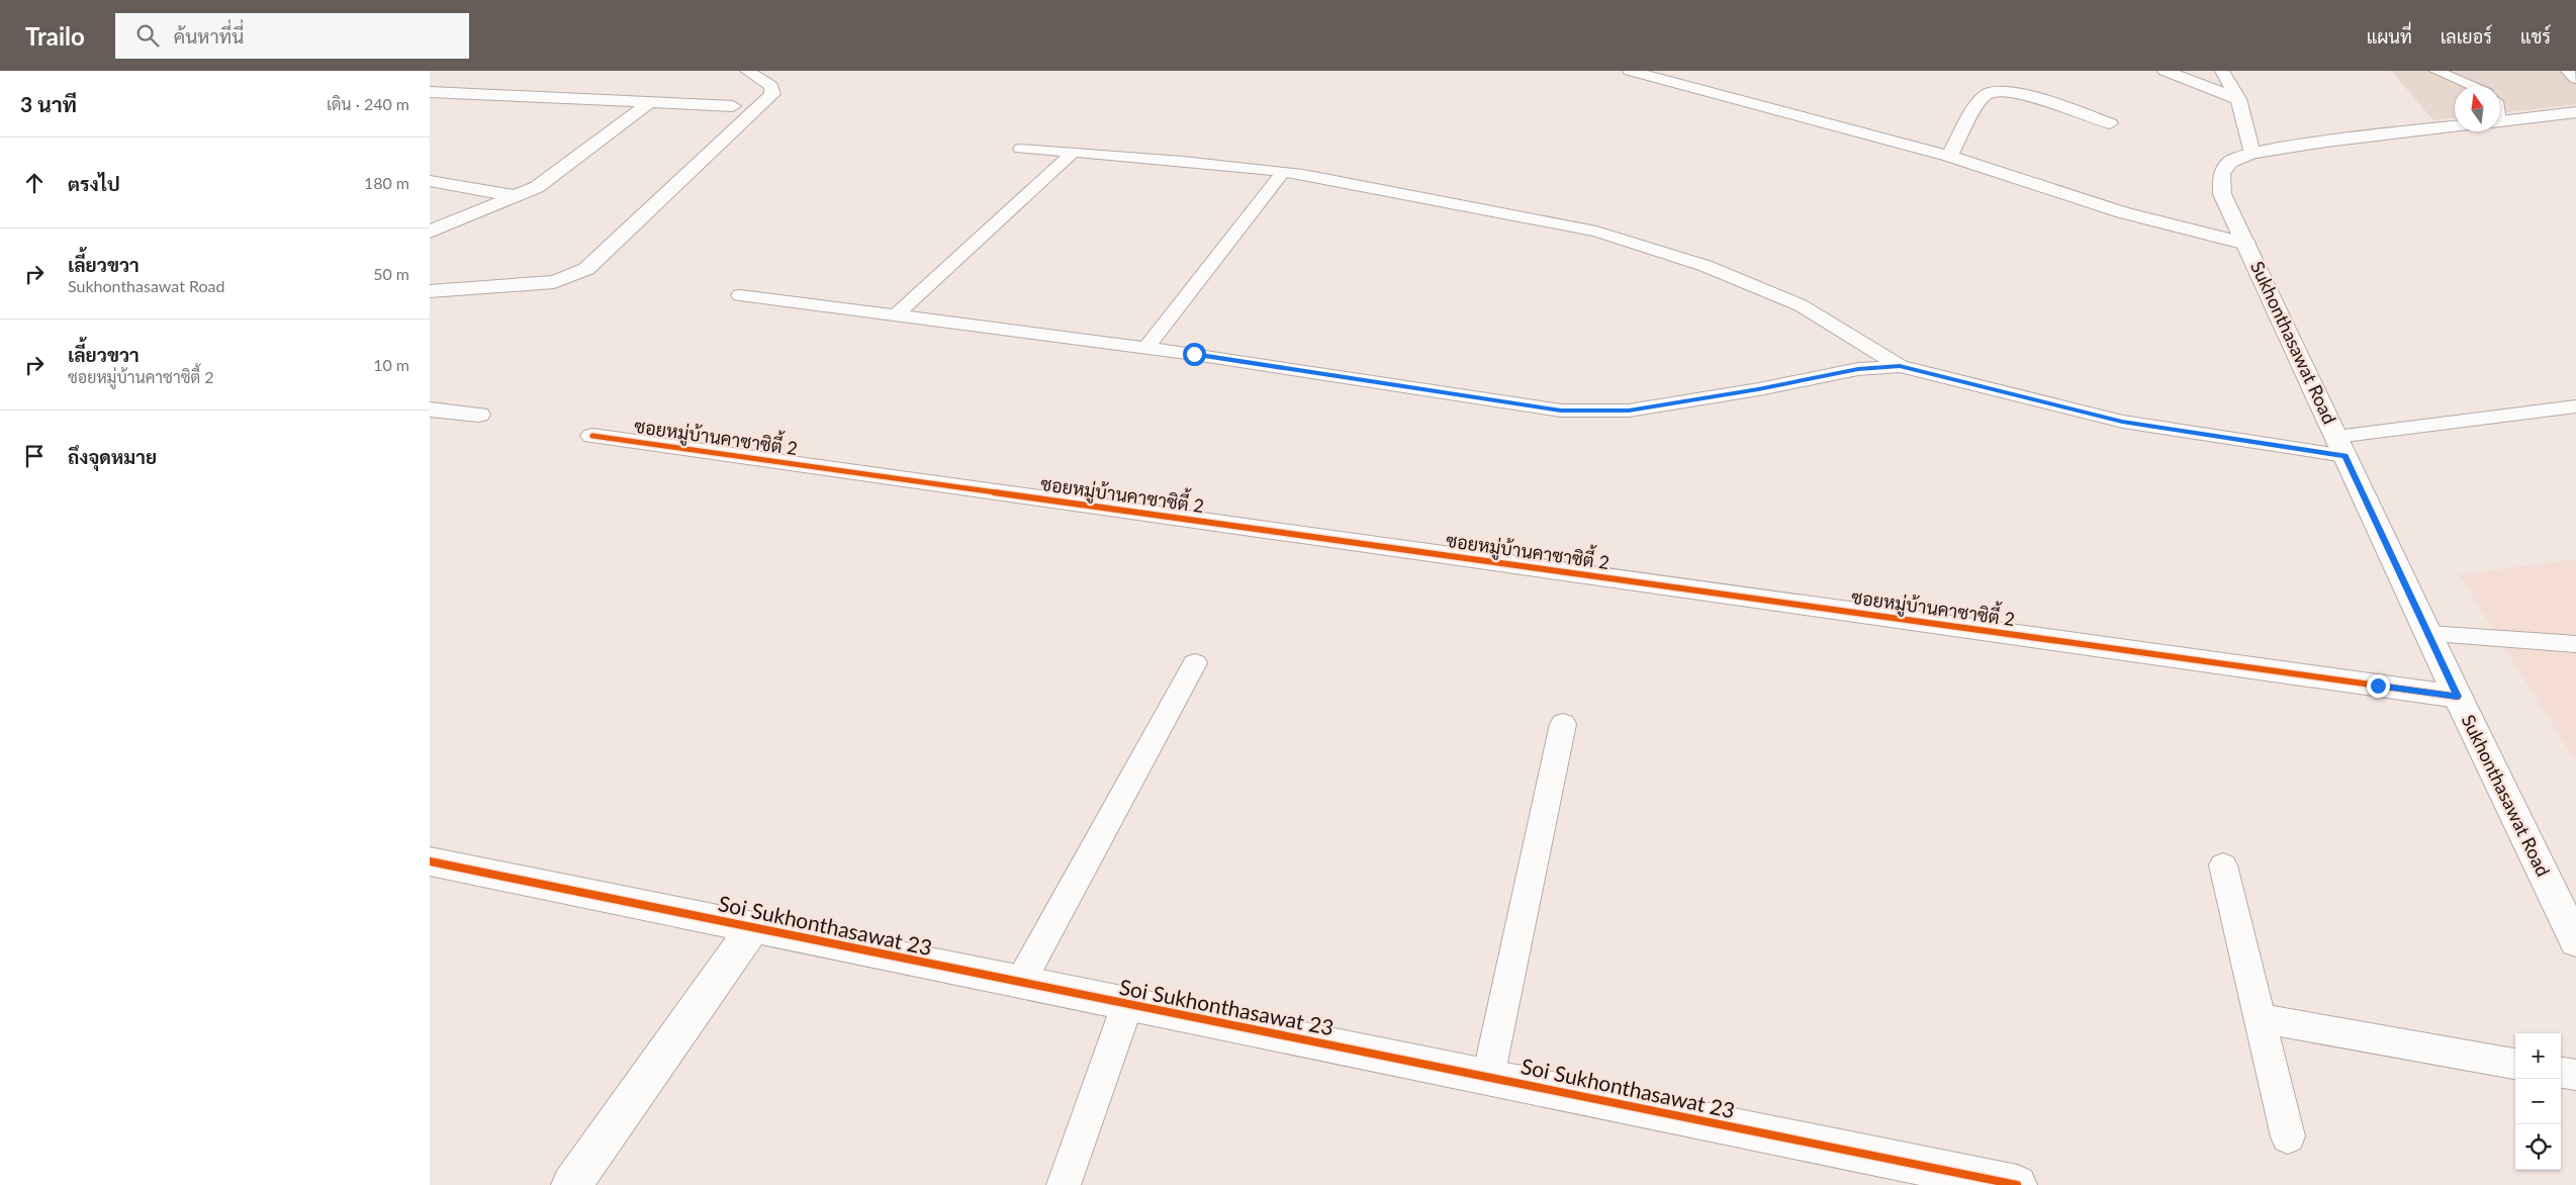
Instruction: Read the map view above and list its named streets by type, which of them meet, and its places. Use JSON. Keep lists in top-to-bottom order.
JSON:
{
  "streets": {
    "street": ["Sukhonthasawat Road", "ซอยหมู่บ้านคาซาซิตี้ 2", "Soi Sukhonthasawat 23"]
  },
  "crossings": [
    ["Sukhonthasawat Road", "ซอยหมู่บ้านคาซาซิตี้ 2"]
  ],
  "north": "top",
  "page": {
    "header": "Trailo",
    "search": "ค้นหาที่นี่",
    "nav": ["แผนที่", "เลเยอร์", "แชร์"],
    "heading": ["3 นาที", "เดิน · 240 m"],
    "list": [
      ["ตรงไป", "180 m"],
      ["เลี้ยวขวา", "Sukhonthasawat Road", "50 m"],
      ["เลี้ยวขวา", "ซอยหมู่บ้านคาซาซิตี้ 2", "10 m"],
      "ถึงจุดหมาย"
    ],
    "map_buttons": ["+", "−"]
  }
}
